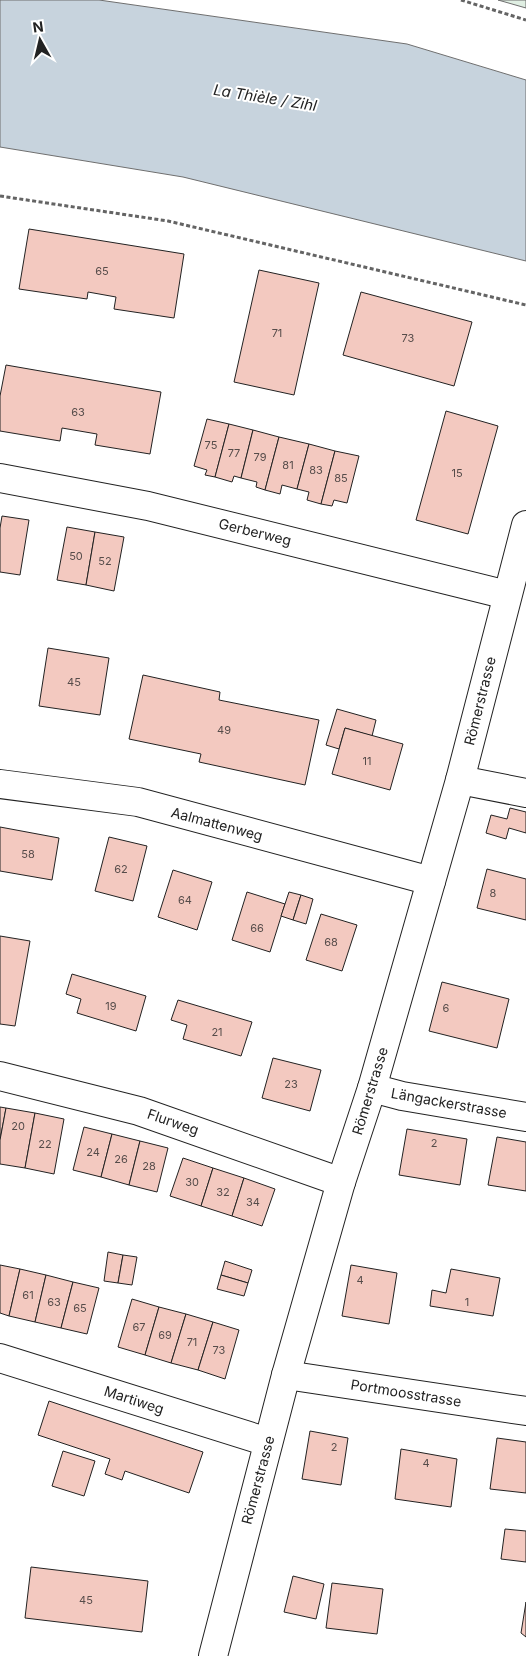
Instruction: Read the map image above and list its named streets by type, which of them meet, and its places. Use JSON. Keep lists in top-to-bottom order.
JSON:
{
  "streets": {
    "street": [
      "Gerberweg",
      "Römerstrasse",
      "Aalmattenweg",
      "Längackerstrasse",
      "Flurweg",
      "Portmoosstrasse",
      "Martiweg"
    ]
  },
  "crossings": [
    ["Gerberweg", "Römerstrasse"],
    ["Römerstrasse", "Aalmattenweg"],
    ["Römerstrasse", "Längackerstrasse"],
    ["Römerstrasse", "Flurweg"],
    ["Römerstrasse", "Portmoosstrasse"],
    ["Römerstrasse", "Martiweg"]
  ],
  "water": ["La Thièle / Zihl"],
  "house_numbers": [
    "65",
    "71",
    "73",
    "63",
    "75",
    "77",
    "79",
    "81",
    "83",
    "15",
    "85",
    "50",
    "52",
    "45",
    "49",
    "11",
    "58",
    "62",
    "8",
    "64",
    "66",
    "68",
    "19",
    "6",
    "21",
    "23",
    "20",
    "2",
    "22",
    "24",
    "26",
    "28",
    "30",
    "32",
    "34",
    "4",
    "61",
    "63",
    "1",
    "65",
    "67",
    "69",
    "71",
    "73",
    "2",
    "4",
    "45"
  ],
  "north": "top"
}
